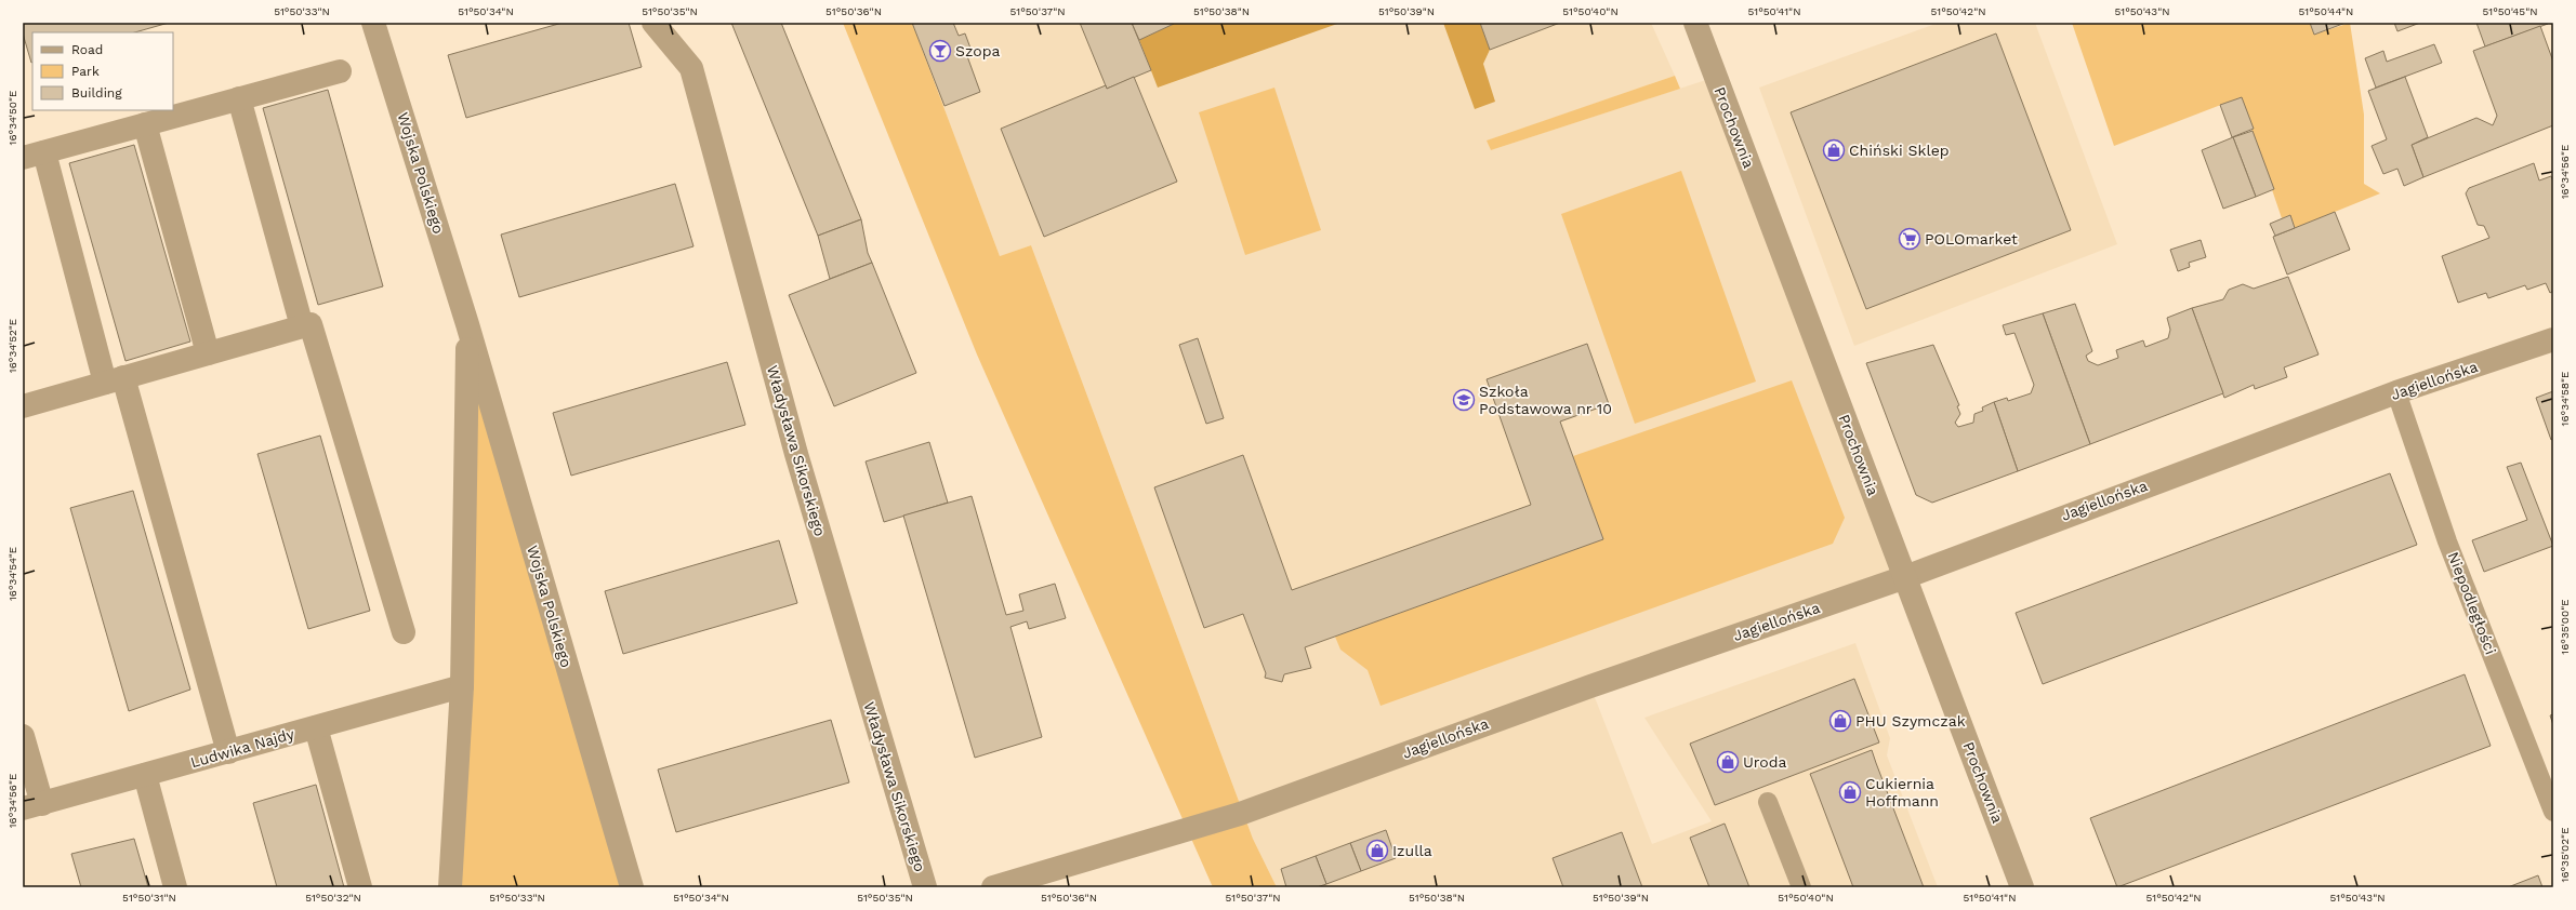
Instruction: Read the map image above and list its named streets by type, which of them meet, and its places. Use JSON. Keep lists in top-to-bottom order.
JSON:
{
  "streets": {
    "street": [
      "Prochownia",
      "Wojska Polskiego",
      "Jagiellońska",
      "Władysława Sikorskiego",
      "Ludwika Najdy"
    ],
    "lane": ["Niepodległości"]
  },
  "crossings": [
    ["Prochownia", "Jagiellońska"],
    ["Wojska Polskiego", "Ludwika Najdy"],
    ["Jagiellońska", "Niepodległości"]
  ],
  "places": {
    "bar": ["Szopa"],
    "shop": [
      "Chiński Sklep",
      "PHU Szymczak",
      "Uroda",
      "Cukiernia Hoffmann",
      "Izulla"
    ],
    "supermarket": ["POLOmarket"],
    "school or university": ["Szkoła Podstawowa nr 10"]
  },
  "legend": ["Road", "Park", "Building"],
  "coordinates": [
    "51°50'33\"N",
    "51°50'34\"N",
    "51°50'35\"N",
    "51°50'36\"N",
    "51°50'37\"N",
    "51°50'38\"N",
    "51°50'39\"N",
    "51°50'40\"N",
    "51°50'41\"N",
    "51°50'42\"N",
    "51°50'43\"N",
    "51°50'44\"N",
    "51°50'45\"N",
    "16°34'50\"E",
    "16°34'56\"E",
    "16°34'52\"E",
    "16°34'58\"E",
    "16°34'54\"E",
    "16°35'00\"E",
    "16°35'02\"E",
    "51°50'31\"N",
    "51°50'32\"N"
  ]
}
